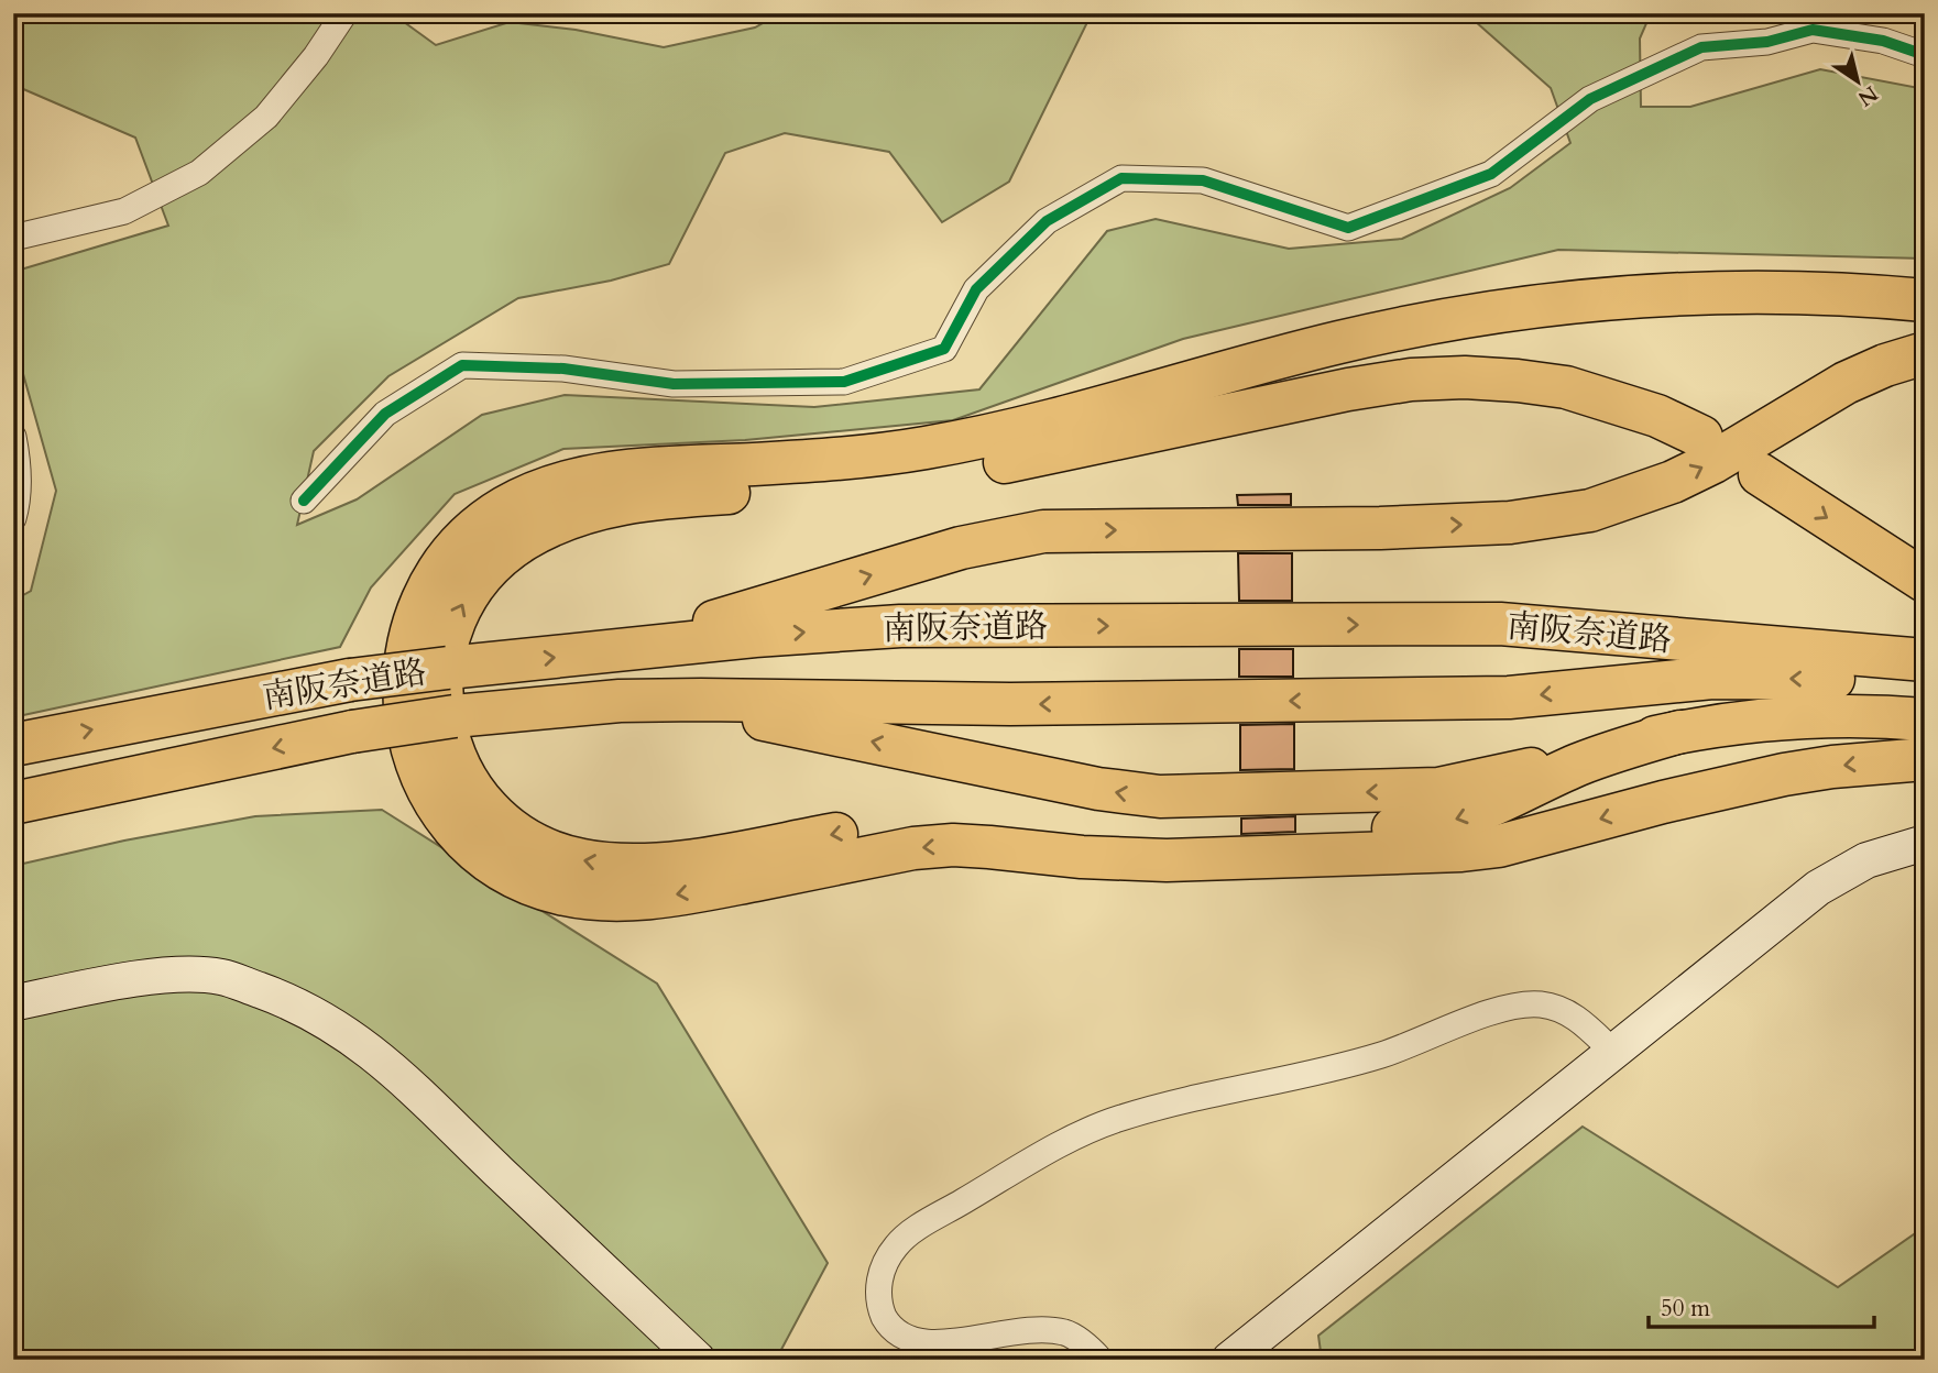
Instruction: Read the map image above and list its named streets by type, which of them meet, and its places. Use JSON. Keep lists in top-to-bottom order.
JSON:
{
  "streets": {
    "highway": ["南阪奈道路"]
  },
  "scale_bar": "50 m",
  "north": "bottom right"
}
